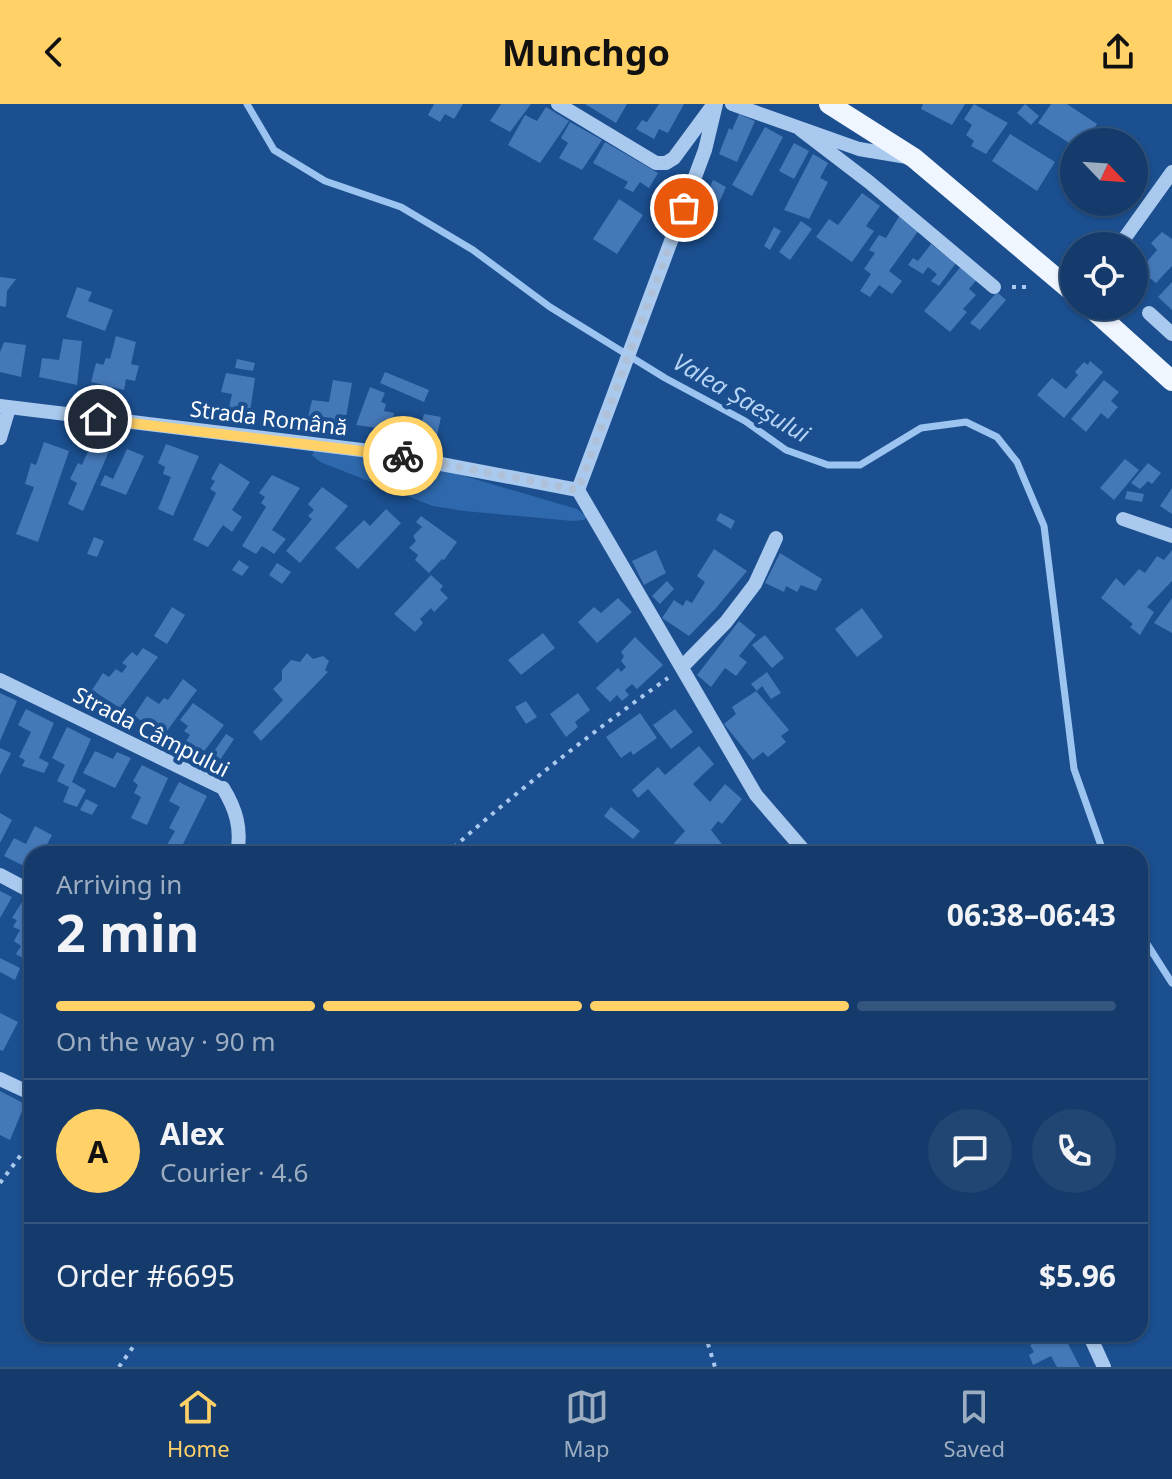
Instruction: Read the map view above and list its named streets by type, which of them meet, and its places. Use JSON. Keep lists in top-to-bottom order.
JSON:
{
  "streets": {
    "street": ["Strada Română", "Strada Câmpului"]
  },
  "water": ["Valea Șaeșului"],
  "north": "bottom right",
  "page": {
    "header": "Munchgo",
    "heading": ["2 min", "Arriving in", "06:38–06:43"],
    "panel": [
      "Alex",
      "Courier · 4.6",
      "Order #6695",
      "$5.96"
    ],
    "bar": "On the way · 90 m",
    "round": "A",
    "tabs": ["Home", "Map", "Saved"]
  }
}
